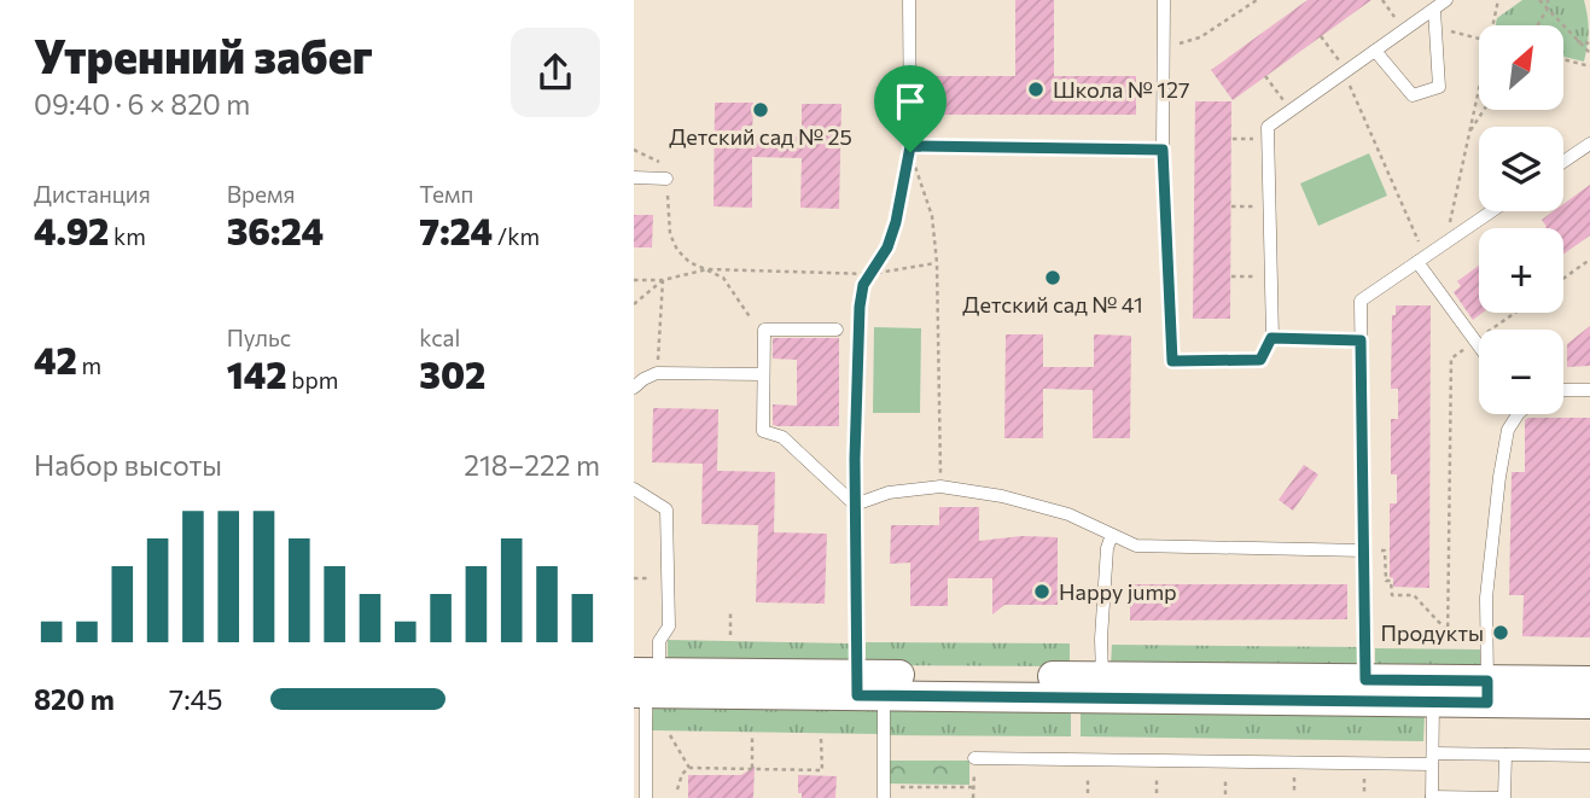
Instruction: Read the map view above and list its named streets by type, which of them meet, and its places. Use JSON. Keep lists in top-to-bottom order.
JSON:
{
  "places": [
    "Школа № 127",
    "Детский сад № 25",
    "Детский сад № 41",
    "Happy jump",
    "Продукты"
  ],
  "north": "top right",
  "page": {
    "heading": ["Утренний забег", "09:40 · 6 × 820 m"],
    "map_buttons": ["+", "−"],
    "stats": [
      ["Дистанция", "4.92 km"],
      ["Время", "36:24"],
      ["Темп", "7:24 /km"],
      ["42 m"],
      ["Пульс", "142 bpm"],
      ["kcal", "302"]
    ],
    "chart": ["Набор высоты", "218–222 m"],
    "list": [
      {
        "name": "820 m",
        "note": "7:45"
      }
    ]
  }
}
